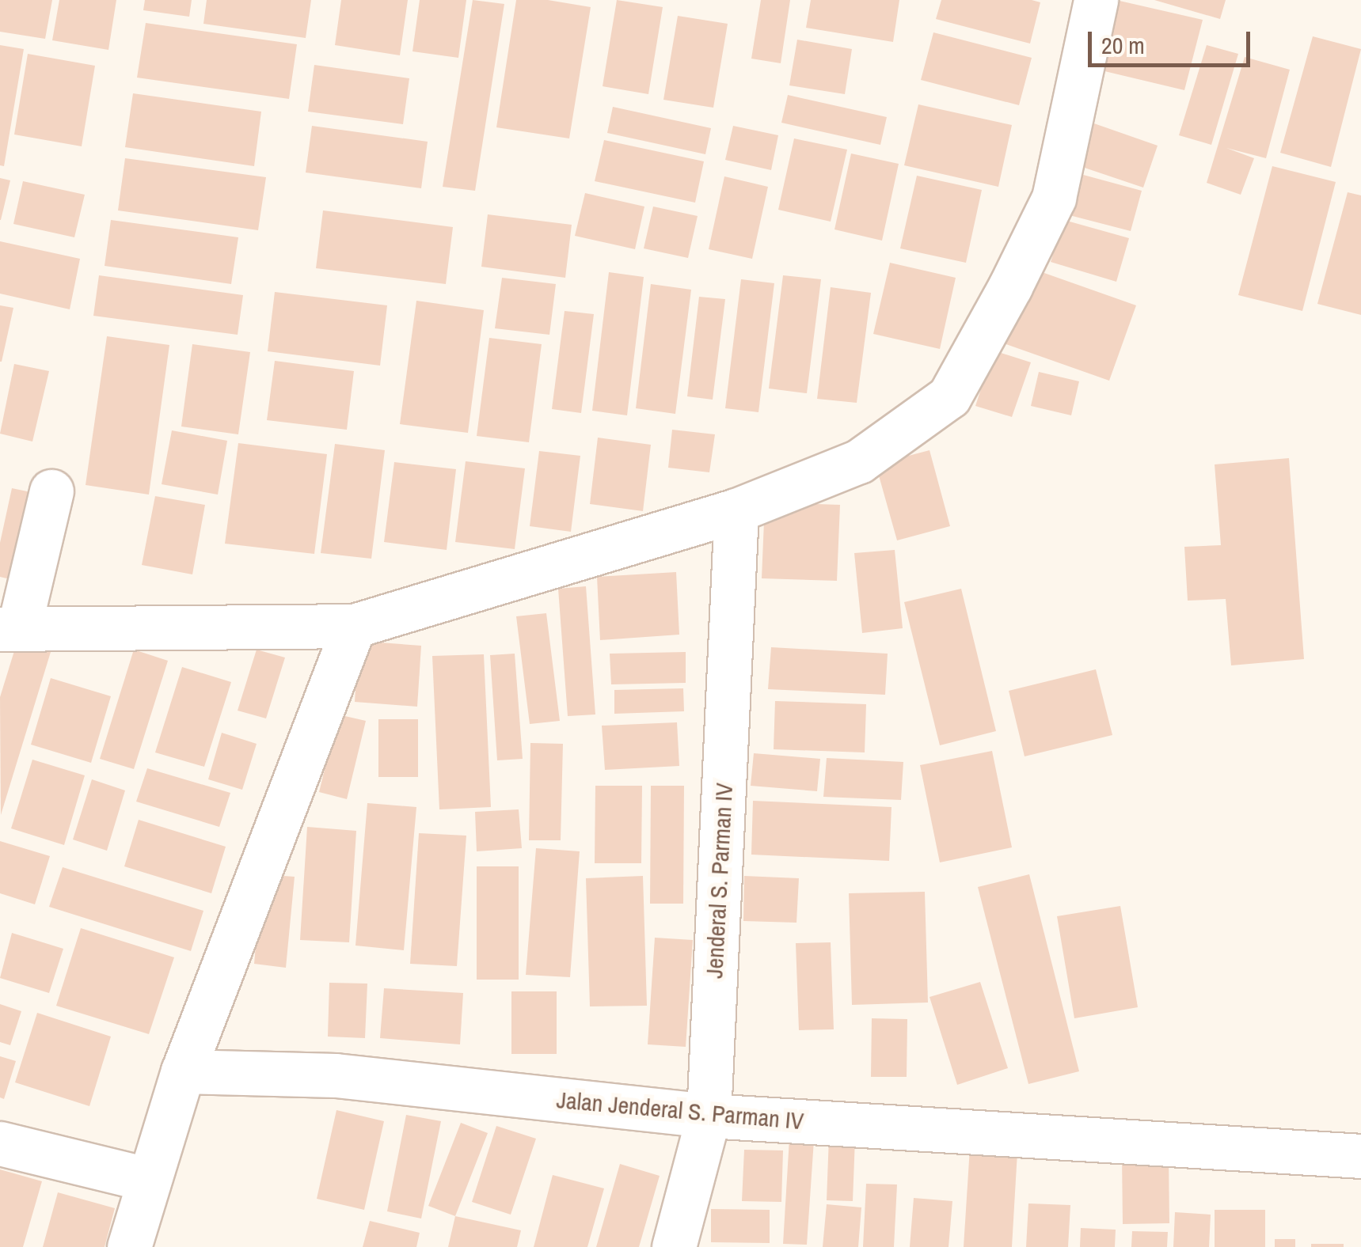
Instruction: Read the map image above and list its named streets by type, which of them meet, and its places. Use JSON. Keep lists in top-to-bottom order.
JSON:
{
  "streets": {
    "street": ["Jenderal S. Parman IV", "Jalan Jenderal S. Parman IV"]
  },
  "crossings": [
    ["Jenderal S. Parman IV", "Jalan Jenderal S. Parman IV"]
  ],
  "scale_bar": "20 m"
}
